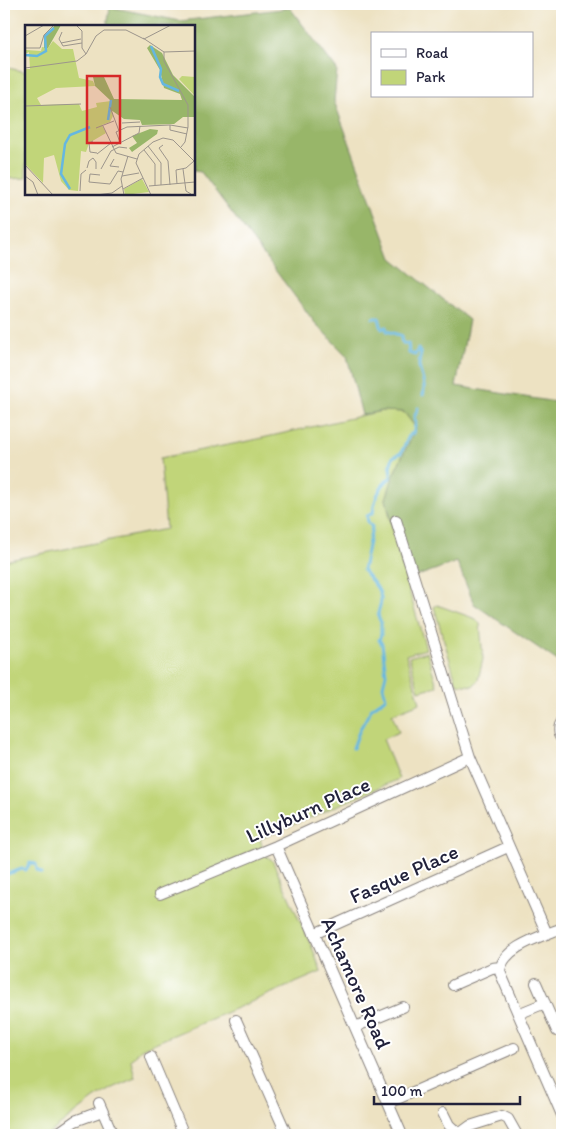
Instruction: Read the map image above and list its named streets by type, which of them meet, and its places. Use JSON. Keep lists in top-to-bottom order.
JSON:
{
  "streets": {
    "street": ["Lillyburn Place", "Fasque Place", "Achamore Road"]
  },
  "crossings": [
    ["Lillyburn Place", "Achamore Road"],
    ["Fasque Place", "Achamore Road"]
  ],
  "legend": ["Road", "Park"],
  "scale_bar": "100 m"
}
